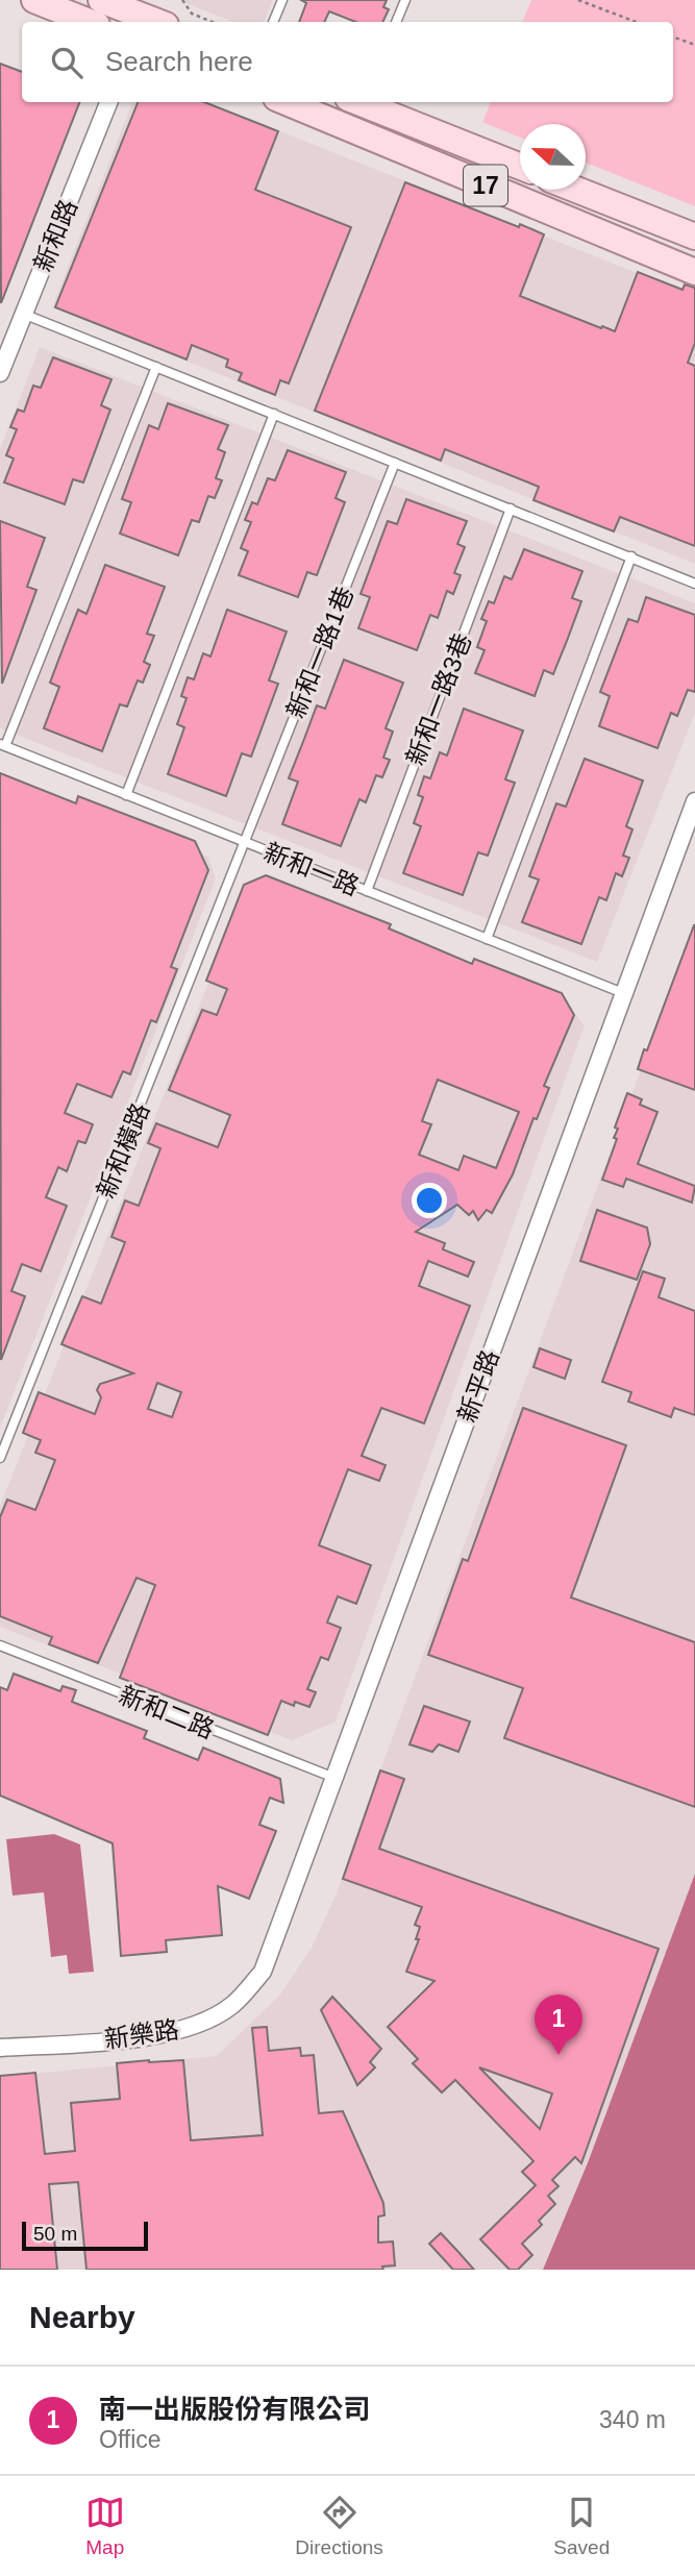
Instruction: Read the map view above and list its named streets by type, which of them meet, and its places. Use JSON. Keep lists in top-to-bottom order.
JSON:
{
  "streets": {
    "main road": ["17"],
    "street": ["新和路", "新平路", "新樂路"],
    "lane": [
      "新和一路1巷",
      "新和一路3巷",
      "新和一路",
      "新和橫路",
      "新和二路"
    ]
  },
  "crossings": [
    ["新和一路1巷", "新和一路"],
    ["新和一路1巷", "新和橫路"],
    ["新和一路3巷", "新和一路"],
    ["新和一路", "新和橫路"],
    ["新和一路", "新平路"],
    ["新平路", "新和二路"],
    ["新平路", "新樂路"]
  ],
  "scale_bar": "50 m",
  "north": "left",
  "page": {
    "search": "Search here",
    "pins": "1",
    "scale": "50 m",
    "heading": "Nearby",
    "list": [
      {
        "mark": "1",
        "name": "南一出版股份有限公司",
        "note": "Office",
        "value": "340 m"
      }
    ],
    "nav": ["Map", "Directions", "Saved"]
  }
}
